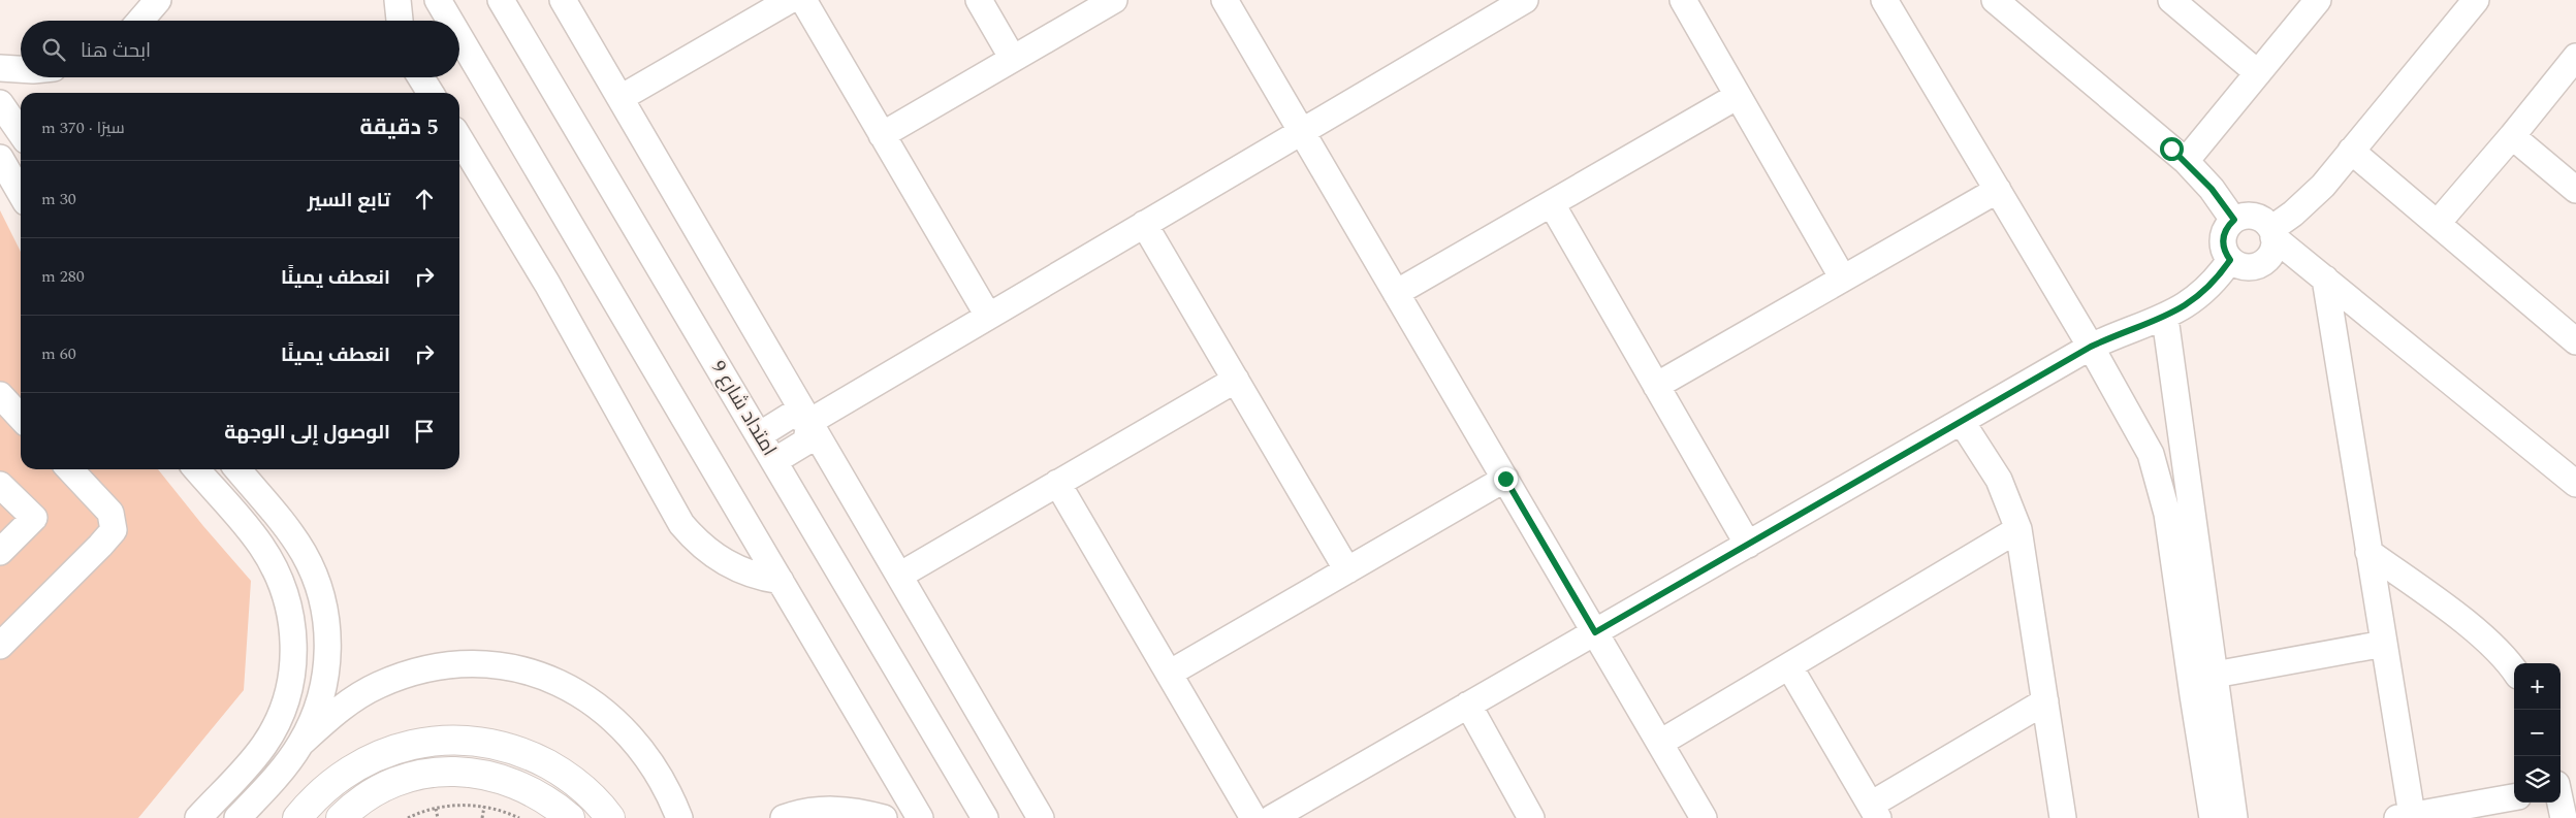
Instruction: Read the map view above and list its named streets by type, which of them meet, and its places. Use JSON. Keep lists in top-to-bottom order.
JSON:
{
  "streets": {
    "street": ["امتداد شارع 9"]
  },
  "page": {
    "search": "ابحث هنا",
    "heading": ["5 دقيقة", "سيرًا · 370 m"],
    "list": [
      ["تابع السير", "30 m"],
      ["انعطف يمينًا", "280 m"],
      ["انعطف يمينًا", "60 m"],
      "الوصول إلى الوجهة"
    ],
    "map_buttons": ["+", "−"]
  }
}
